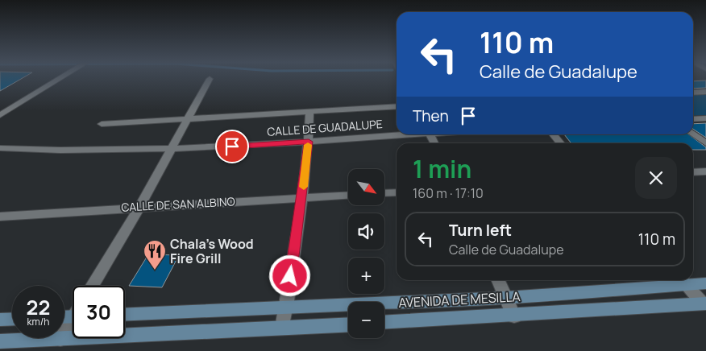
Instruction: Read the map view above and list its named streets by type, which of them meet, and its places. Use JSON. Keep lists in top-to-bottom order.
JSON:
{
  "streets": {
    "main road": ["AVENIDA DE MESILLA"],
    "street": ["CALLE DE GUADALUPE", "CALLE DE SAN ALBINO"]
  },
  "places": {
    "restaurant": ["Chala's Wood Fire Grill"]
  },
  "north": "bottom right",
  "page": {
    "turn": ["110 m", "Calle de Guadalupe"],
    "then": "Then",
    "heading": ["1 min", "160 m · 17:10"],
    "map_buttons": ["+", "−"],
    "list": [
      {
        "name": "Turn left",
        "note": "Calle de Guadalupe",
        "value": "110 m"
      }
    ],
    "speed": "22 km/h",
    "limit": "30"
  }
}
